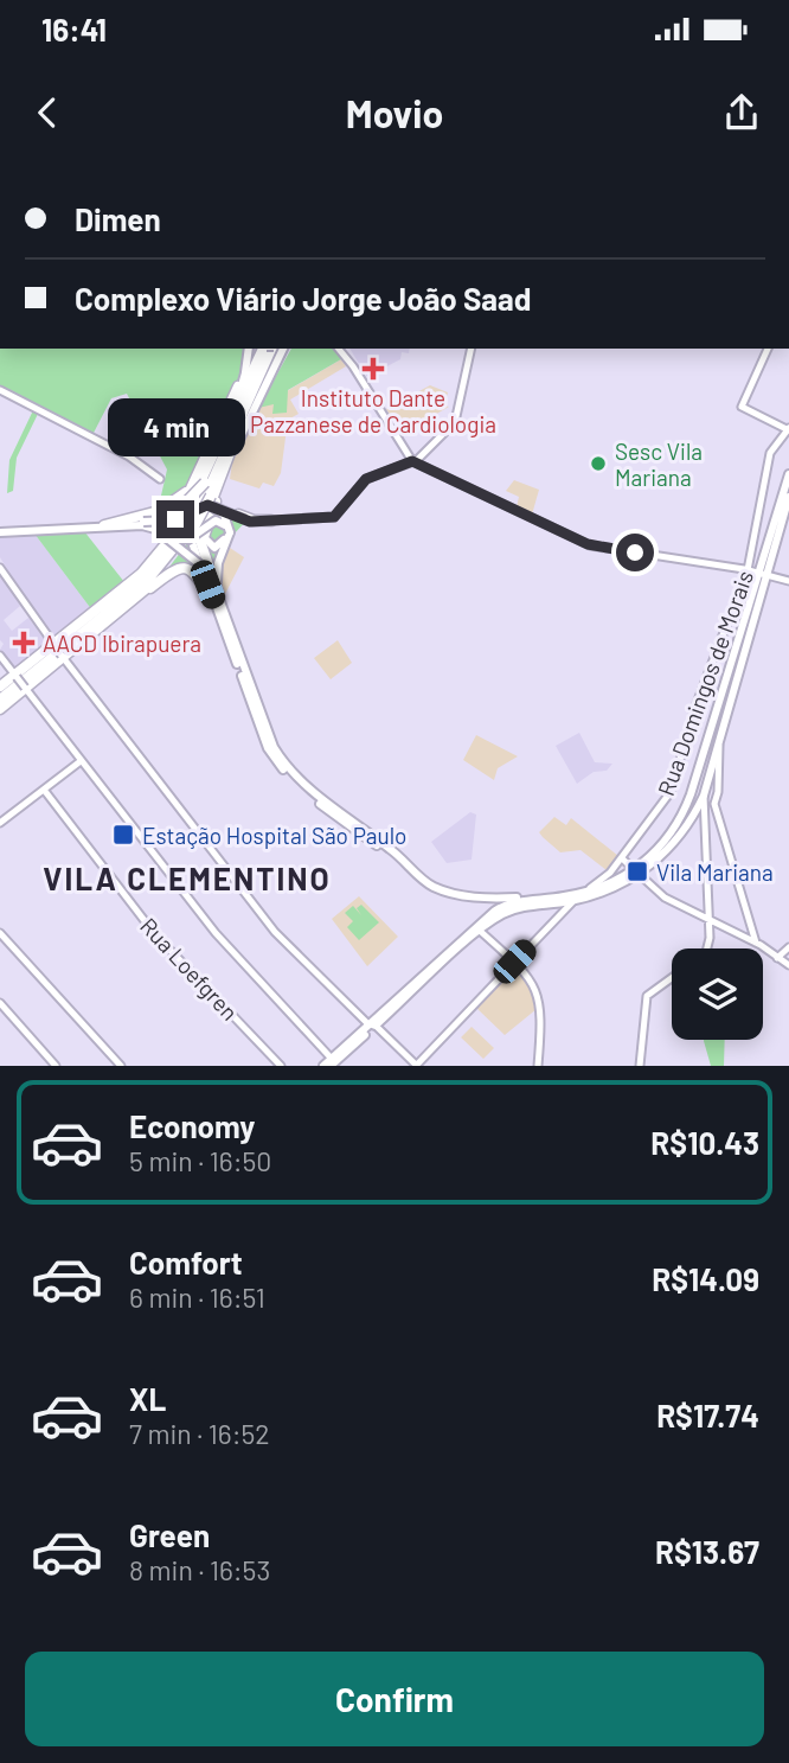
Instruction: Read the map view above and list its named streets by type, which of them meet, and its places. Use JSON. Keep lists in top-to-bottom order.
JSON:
{
  "streets": {
    "street": ["Rua Domingos de Morais", "Rua Loefgren"]
  },
  "districts": ["VILA CLEMENTINO"],
  "places": {
    "health": ["Instituto Dante Pazzanese de Cardiologia", "AACD Ibirapuera"],
    "other": ["Sesc Vila Mariana"],
    "transit": ["Estação Hospital São Paulo", "Vila Mariana"]
  },
  "page": {
    "status": "16:41",
    "header": "Movio",
    "banner": ["Dimen", "Complexo Viário Jorge João Saad"],
    "bubble": "4 min",
    "list": [
      {
        "name": "Economy",
        "note": "5 min · 16:50",
        "value": "R$10.43"
      },
      {
        "name": "Comfort",
        "note": "6 min · 16:51",
        "value": "R$14.09"
      },
      {
        "name": "XL",
        "note": "7 min · 16:52",
        "value": "R$17.74"
      },
      {
        "name": "Green",
        "note": "8 min · 16:53",
        "value": "R$13.67"
      }
    ],
    "buttons": "Confirm"
  }
}
